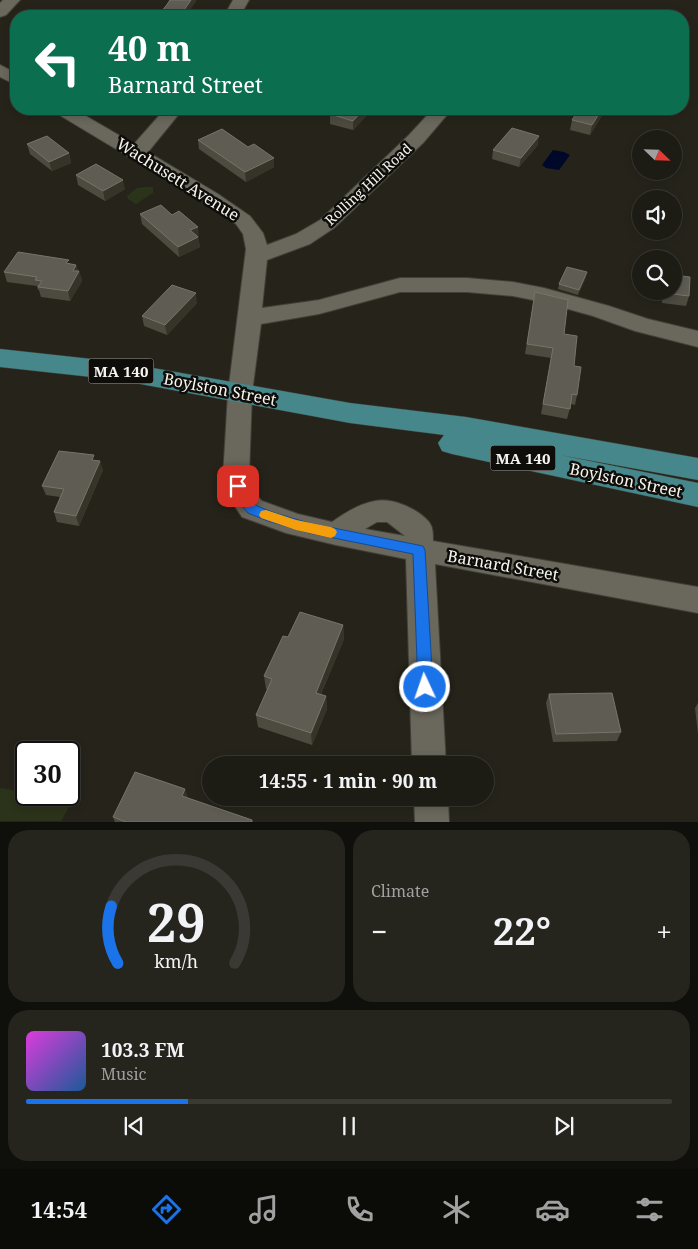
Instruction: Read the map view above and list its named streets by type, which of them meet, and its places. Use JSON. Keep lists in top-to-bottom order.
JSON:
{
  "streets": {
    "main road": ["MA 140", "Boylston Street"],
    "street": ["Wachusett Avenue", "Rolling Hill Road", "Barnard Street"]
  },
  "crossings": [
    ["Wachusett Avenue", "Rolling Hill Road"],
    ["Wachusett Avenue", "Boylston Street"],
    ["Wachusett Avenue", "Barnard Street"],
    ["Boylston Street", "Barnard Street"]
  ],
  "north": "bottom right",
  "page": {
    "turn": ["40 m", "Barnard Street"],
    "limit": "30",
    "trip": "14:55 · 1 min · 90 m",
    "tile": "Climate",
    "heat": ["−", "22°", "+"],
    "song": ["103.3 FM", "Music"],
    "tabs": "14:54",
    "gauge": ["29", "km/h"]
  }
}
